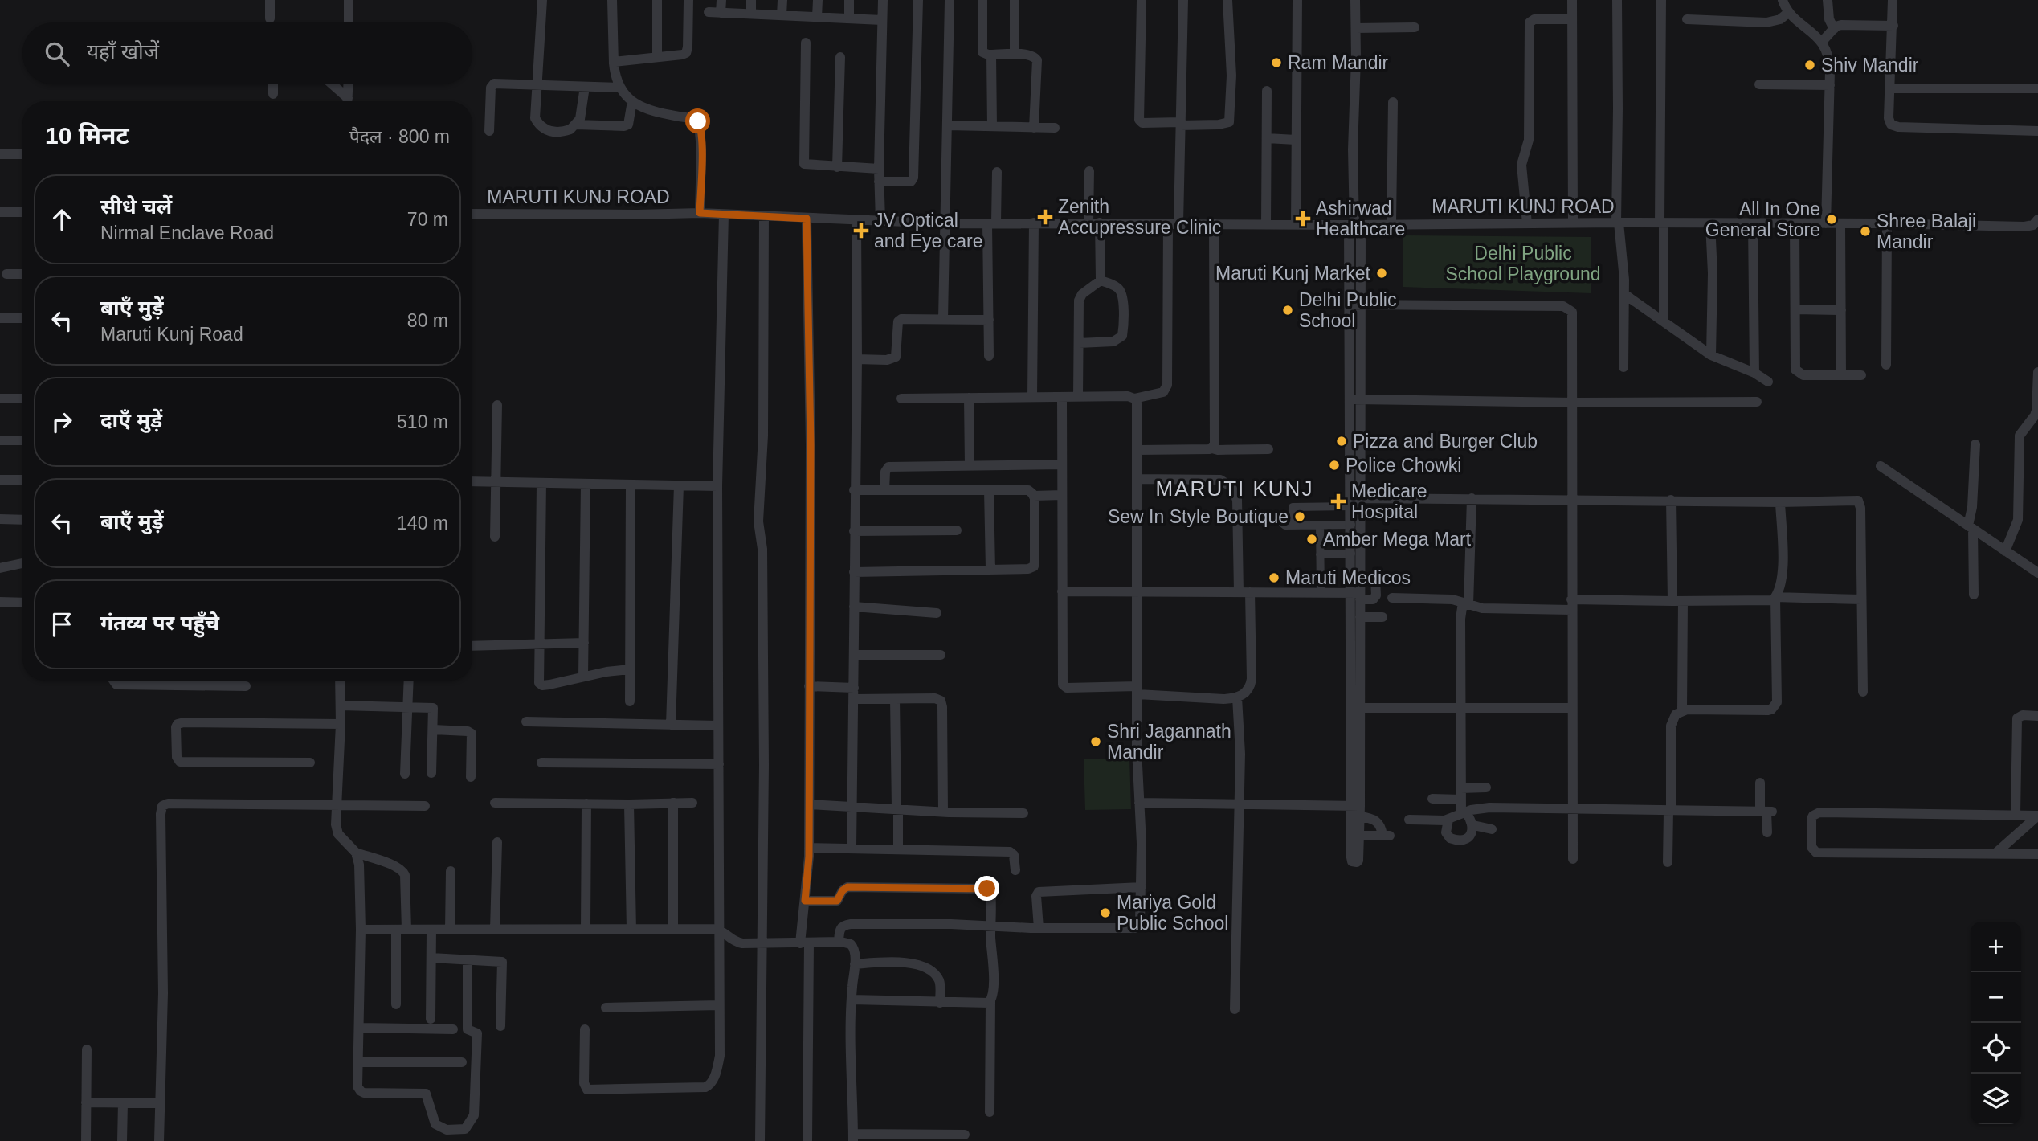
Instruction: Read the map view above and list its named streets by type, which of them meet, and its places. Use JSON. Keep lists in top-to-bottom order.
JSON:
{
  "streets": {
    "street": ["MARUTI KUNJ ROAD"]
  },
  "districts": ["MARUTI KUNJ"],
  "parks": ["Delhi Public School Playground"],
  "places": {
    "other": [
      "Ram Mandir",
      "Shiv Mandir",
      "All In One General Store",
      "Shree Balaji Mandir",
      "Maruti Kunj Market",
      "Delhi Public School",
      "Pizza and Burger Club",
      "Police Chowki",
      "Sew In Style Boutique",
      "Amber Mega Mart",
      "Maruti Medicos",
      "Shri Jagannath Mandir",
      "Mariya Gold Public School"
    ],
    "health": [
      "Zenith Accupressure Clinic",
      "Ashirwad Healthcare",
      "JV Optical and Eye care",
      "Medicare Hospital"
    ]
  },
  "page": {
    "search": "यहाँ खोजें",
    "heading": ["10 मिनट", "पैदल · 800 m"],
    "list": [
      ["सीधे चलें", "Nirmal Enclave Road", "70 m"],
      ["बाएँ मुड़ें", "Maruti Kunj Road", "80 m"],
      ["दाएँ मुड़ें", "510 m"],
      ["बाएँ मुड़ें", "140 m"],
      "गंतव्य पर पहुँचे"
    ],
    "map_buttons": ["+", "−"]
  }
}
